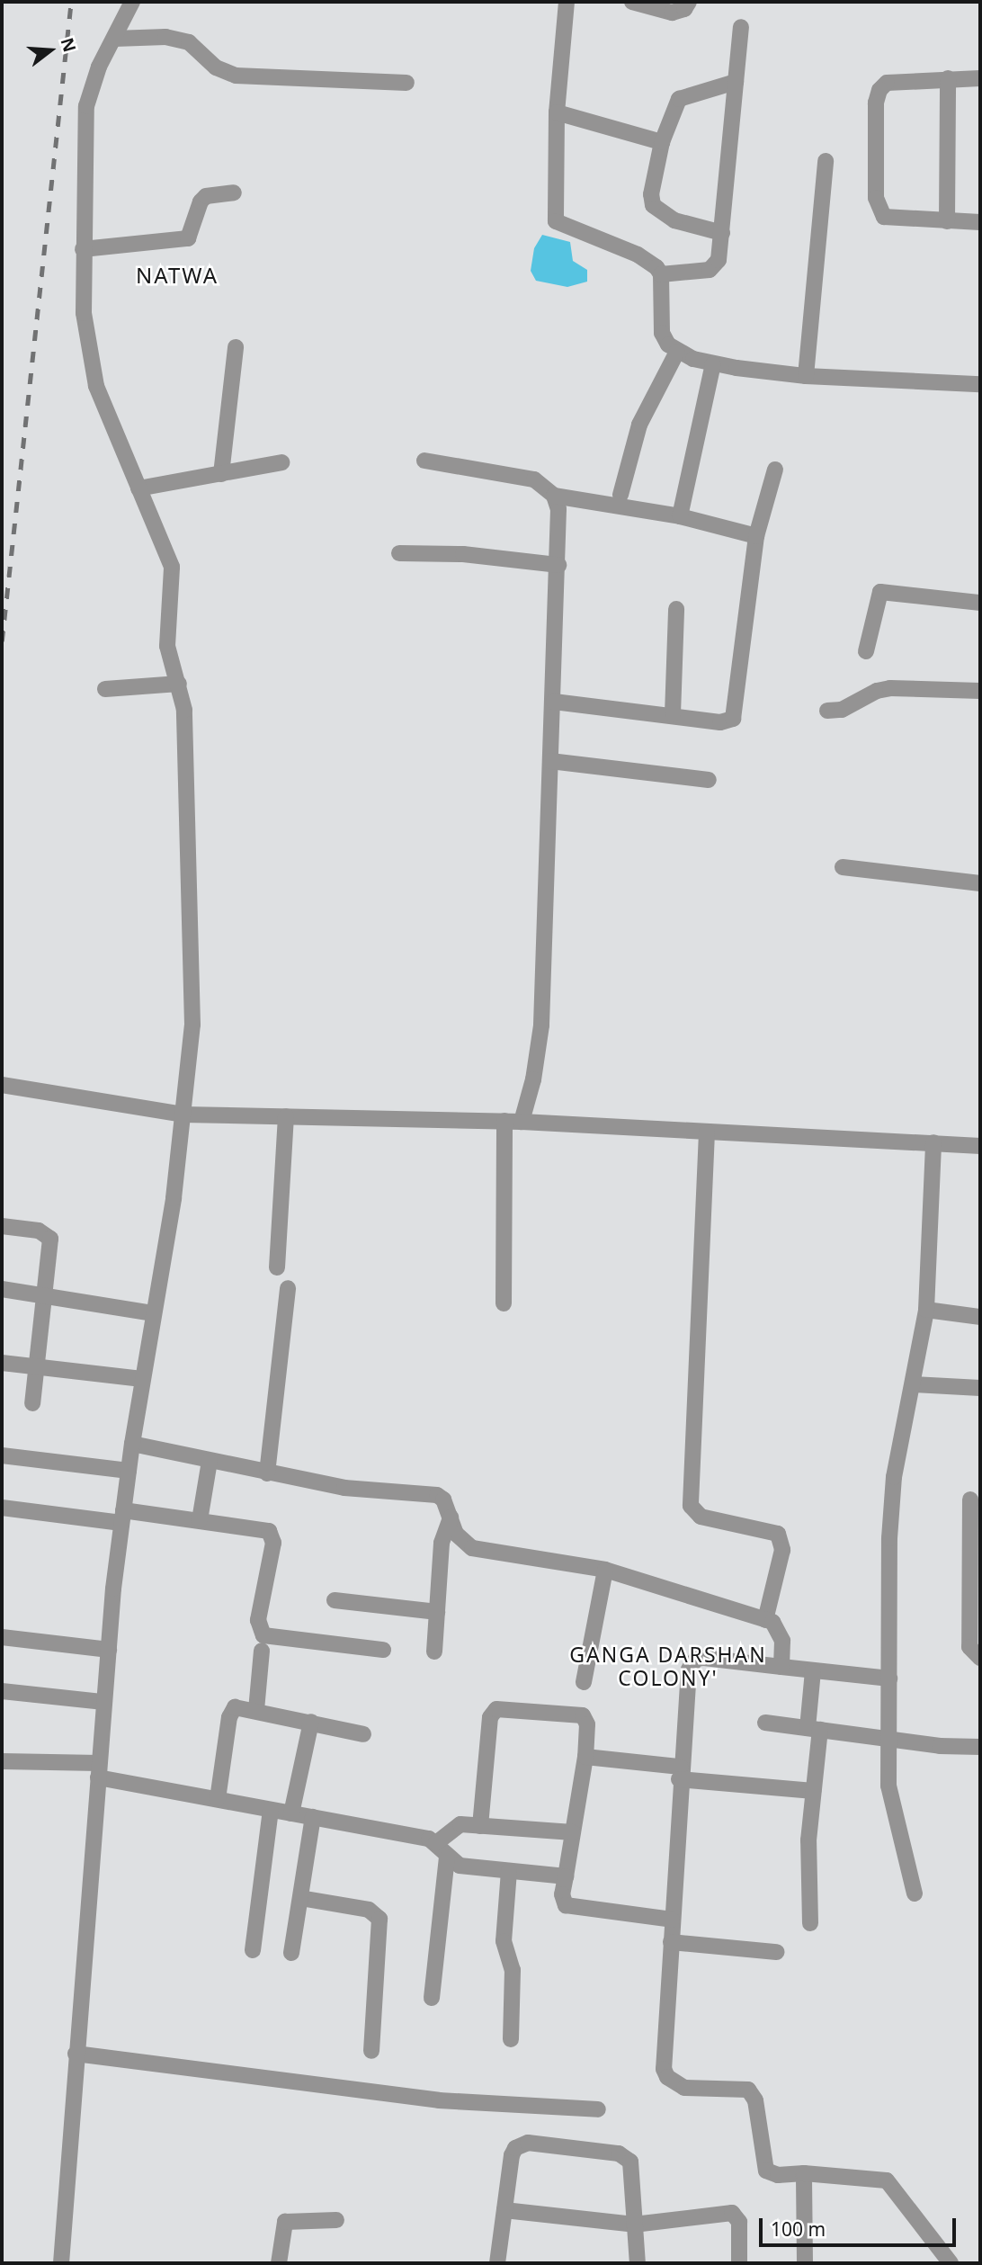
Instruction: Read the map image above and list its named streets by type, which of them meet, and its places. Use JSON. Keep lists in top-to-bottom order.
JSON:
{
  "districts": ["NATWA", "GANGA DARSHAN COLONY'"],
  "scale_bar": "100 m",
  "north": "right"
}
